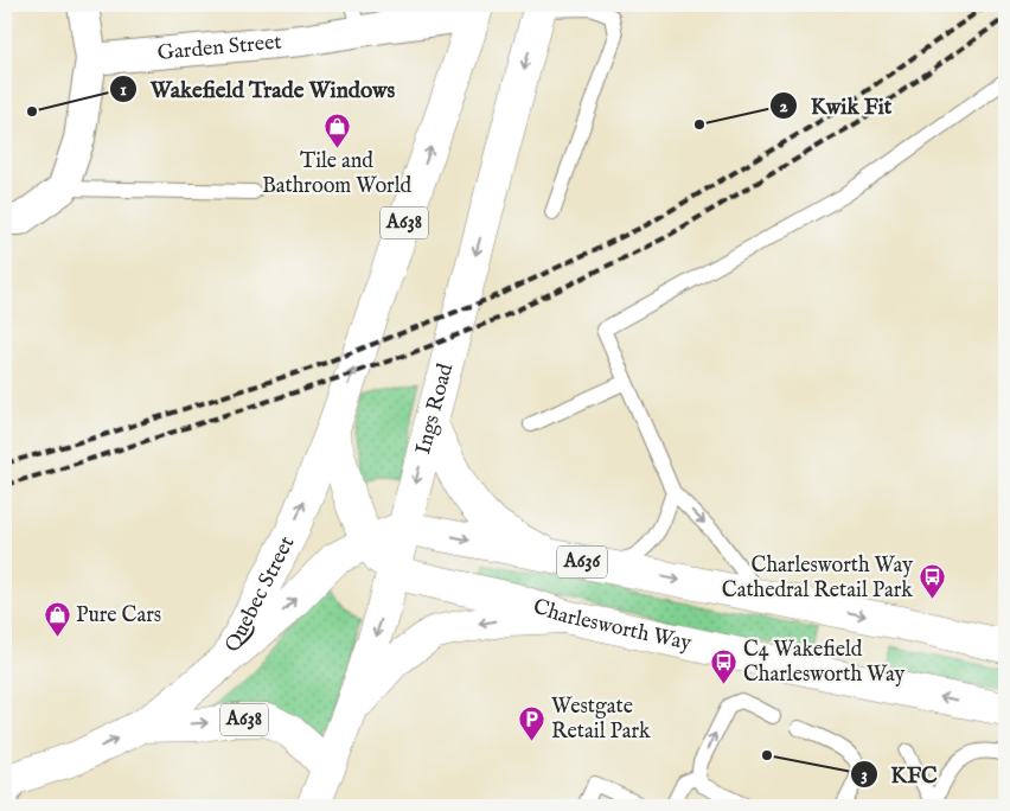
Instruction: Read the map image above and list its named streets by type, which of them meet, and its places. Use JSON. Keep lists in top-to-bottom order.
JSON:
{
  "streets": {
    "main road": [
      "A638",
      "Ings Road",
      "A636",
      "Quebec Street",
      "Charlesworth Way"
    ],
    "street": ["Garden Street"]
  },
  "crossings": [
    ["Garden Street", "A638"],
    ["A638", "Quebec Street"],
    ["Ings Road", "A636"],
    ["Ings Road", "Quebec Street"],
    ["Ings Road", "Charlesworth Way"]
  ],
  "places": {
    "other": ["Wakefield Trade Windows", "Kwik Fit", "KFC"],
    "shop": ["Tile and Bathroom World", "Pure Cars"],
    "bus stop": ["Charlesworth Way Cathedral Retail Park", "C4 Wakefield Charlesworth Way"],
    "parking": ["Westgate Retail Park"]
  }
}
